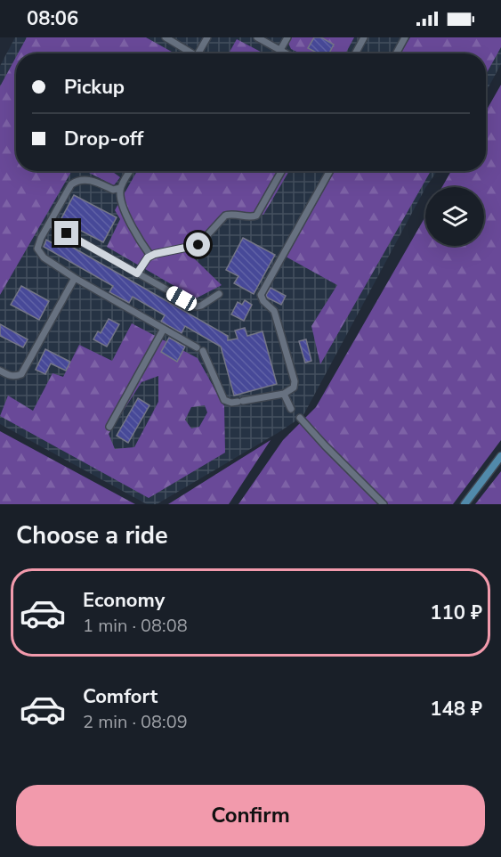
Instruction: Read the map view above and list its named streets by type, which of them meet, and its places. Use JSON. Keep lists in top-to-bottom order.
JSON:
{
  "page": {
    "status": "08:06",
    "banner": ["Pickup", "Drop-off"],
    "heading": "Choose a ride",
    "list": [
      {
        "name": "Economy",
        "note": "1 min · 08:08",
        "value": "110 ₽"
      },
      {
        "name": "Comfort",
        "note": "2 min · 08:09",
        "value": "148 ₽"
      }
    ],
    "buttons": "Confirm"
  }
}
